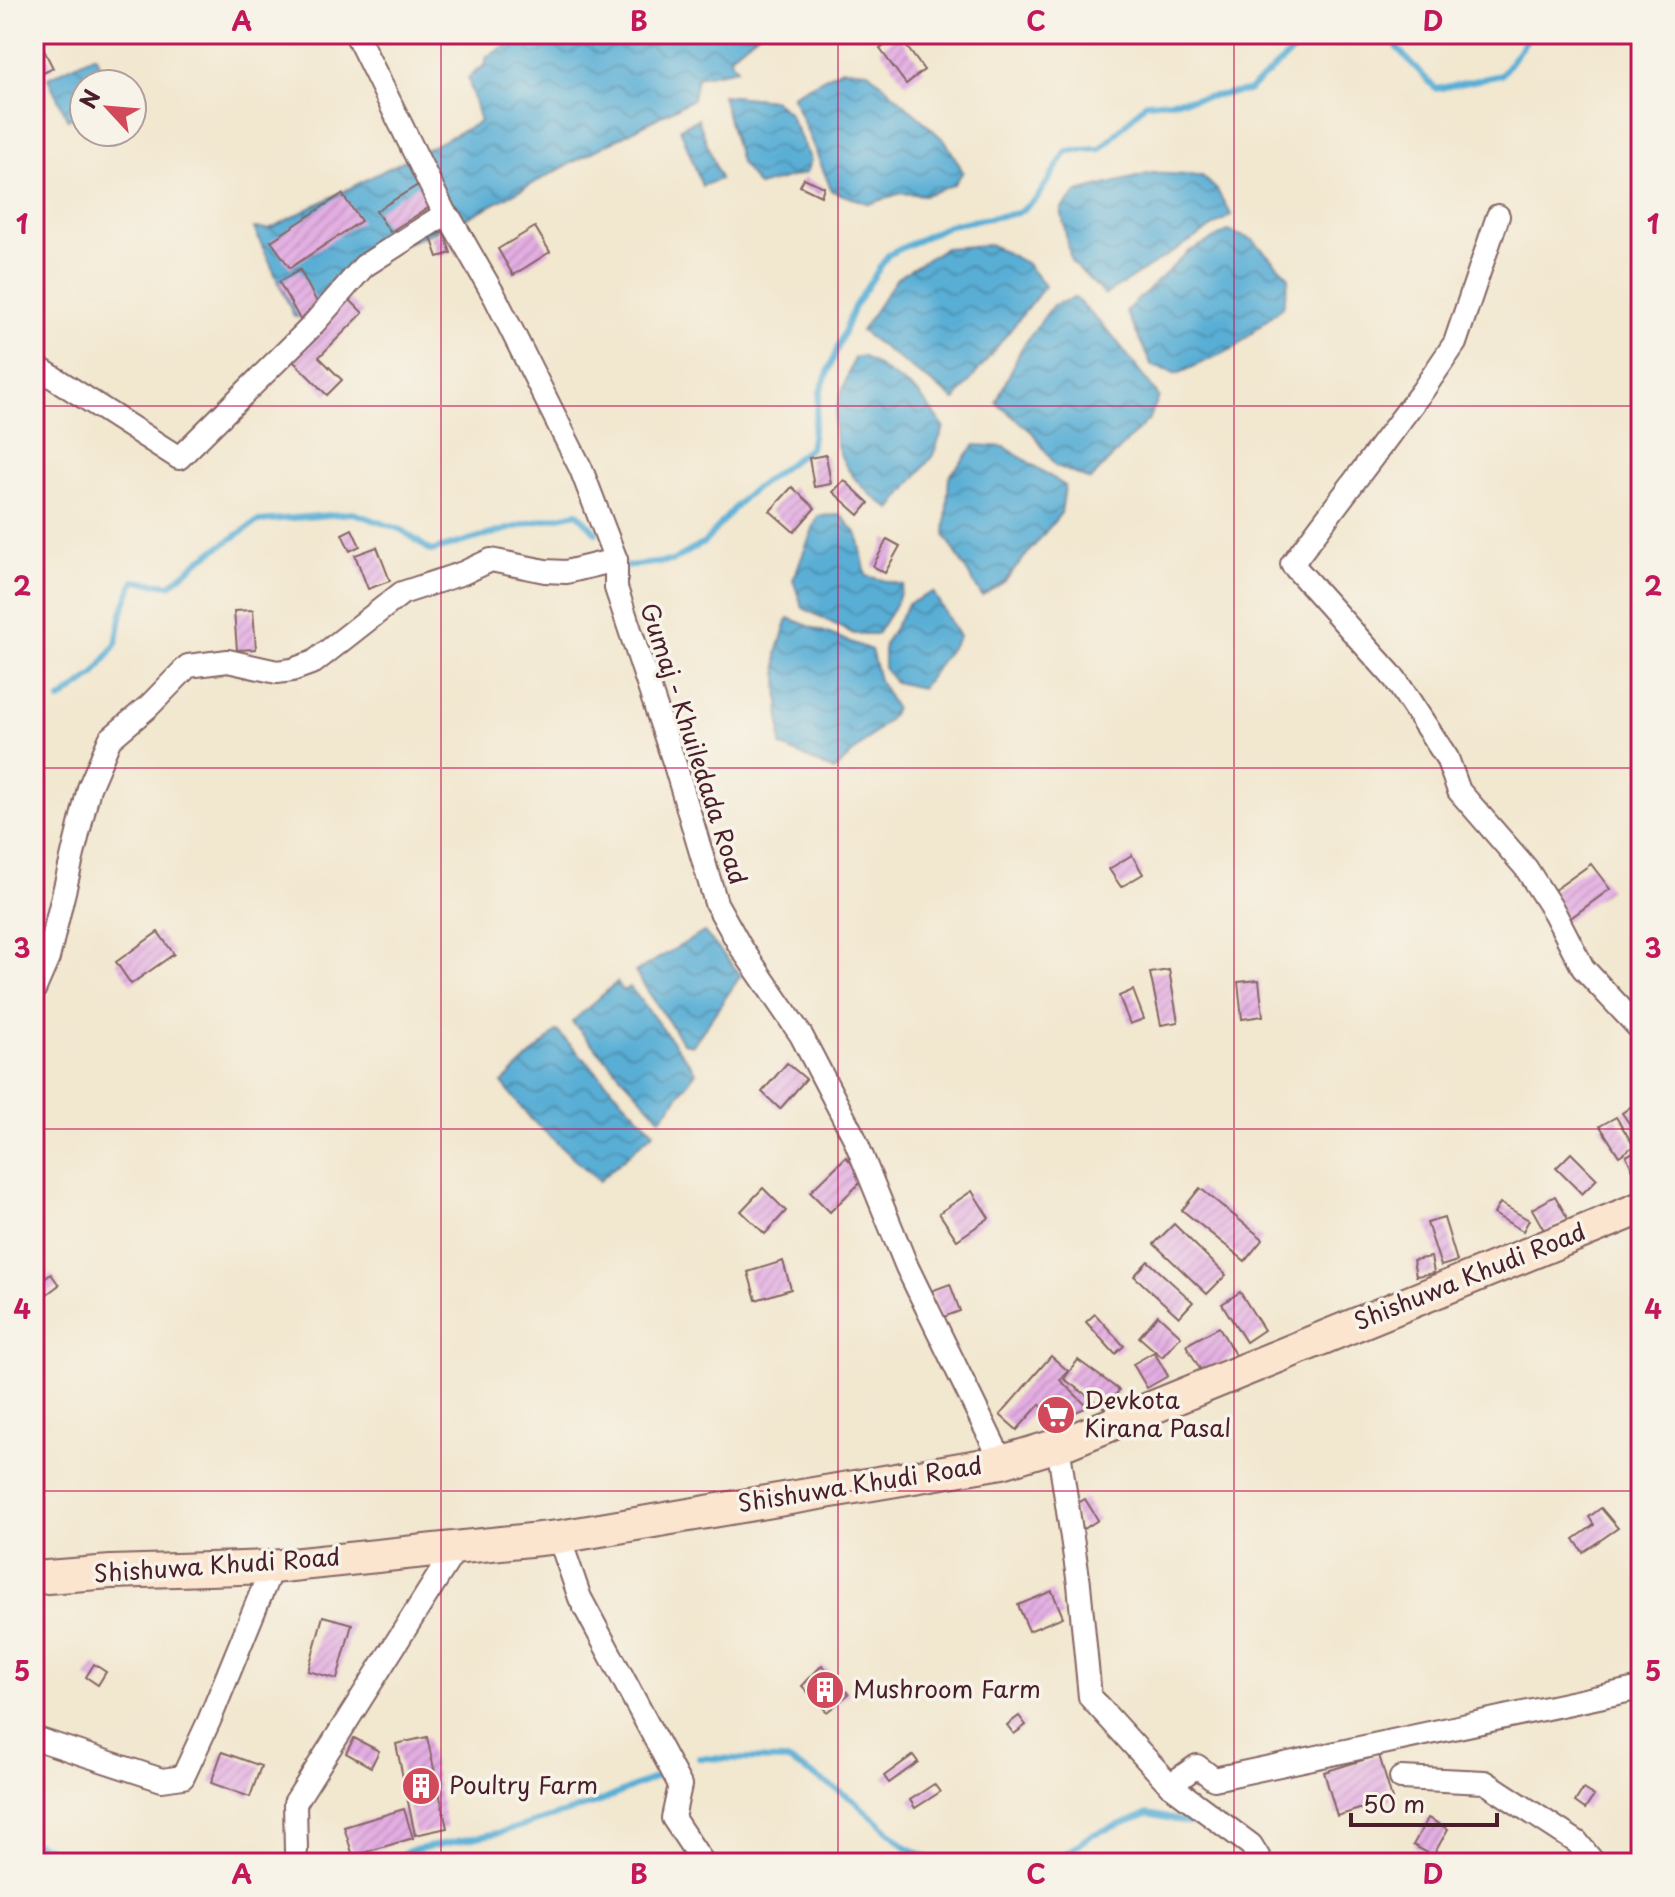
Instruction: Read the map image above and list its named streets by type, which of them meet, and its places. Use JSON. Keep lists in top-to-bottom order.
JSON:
{
  "streets": {
    "main road": ["Shishuwa Khudi Road"],
    "street": ["Gumaj - Khuiledada Road"]
  },
  "crossings": [
    ["Gumaj - Khuiledada Road", "Shishuwa Khudi Road"]
  ],
  "places": {
    "supermarket": ["Devkota Kirana Pasal"],
    "building": ["Mushroom Farm", "Poultry Farm"]
  },
  "scale_bar": "50 m",
  "north": "top left",
  "grid": {
    "columns": [
      "A",
      "B",
      "C",
      "D"
    ],
    "rows": [
      "1",
      "2",
      "3",
      "4",
      "5"
    ]
  }
}
